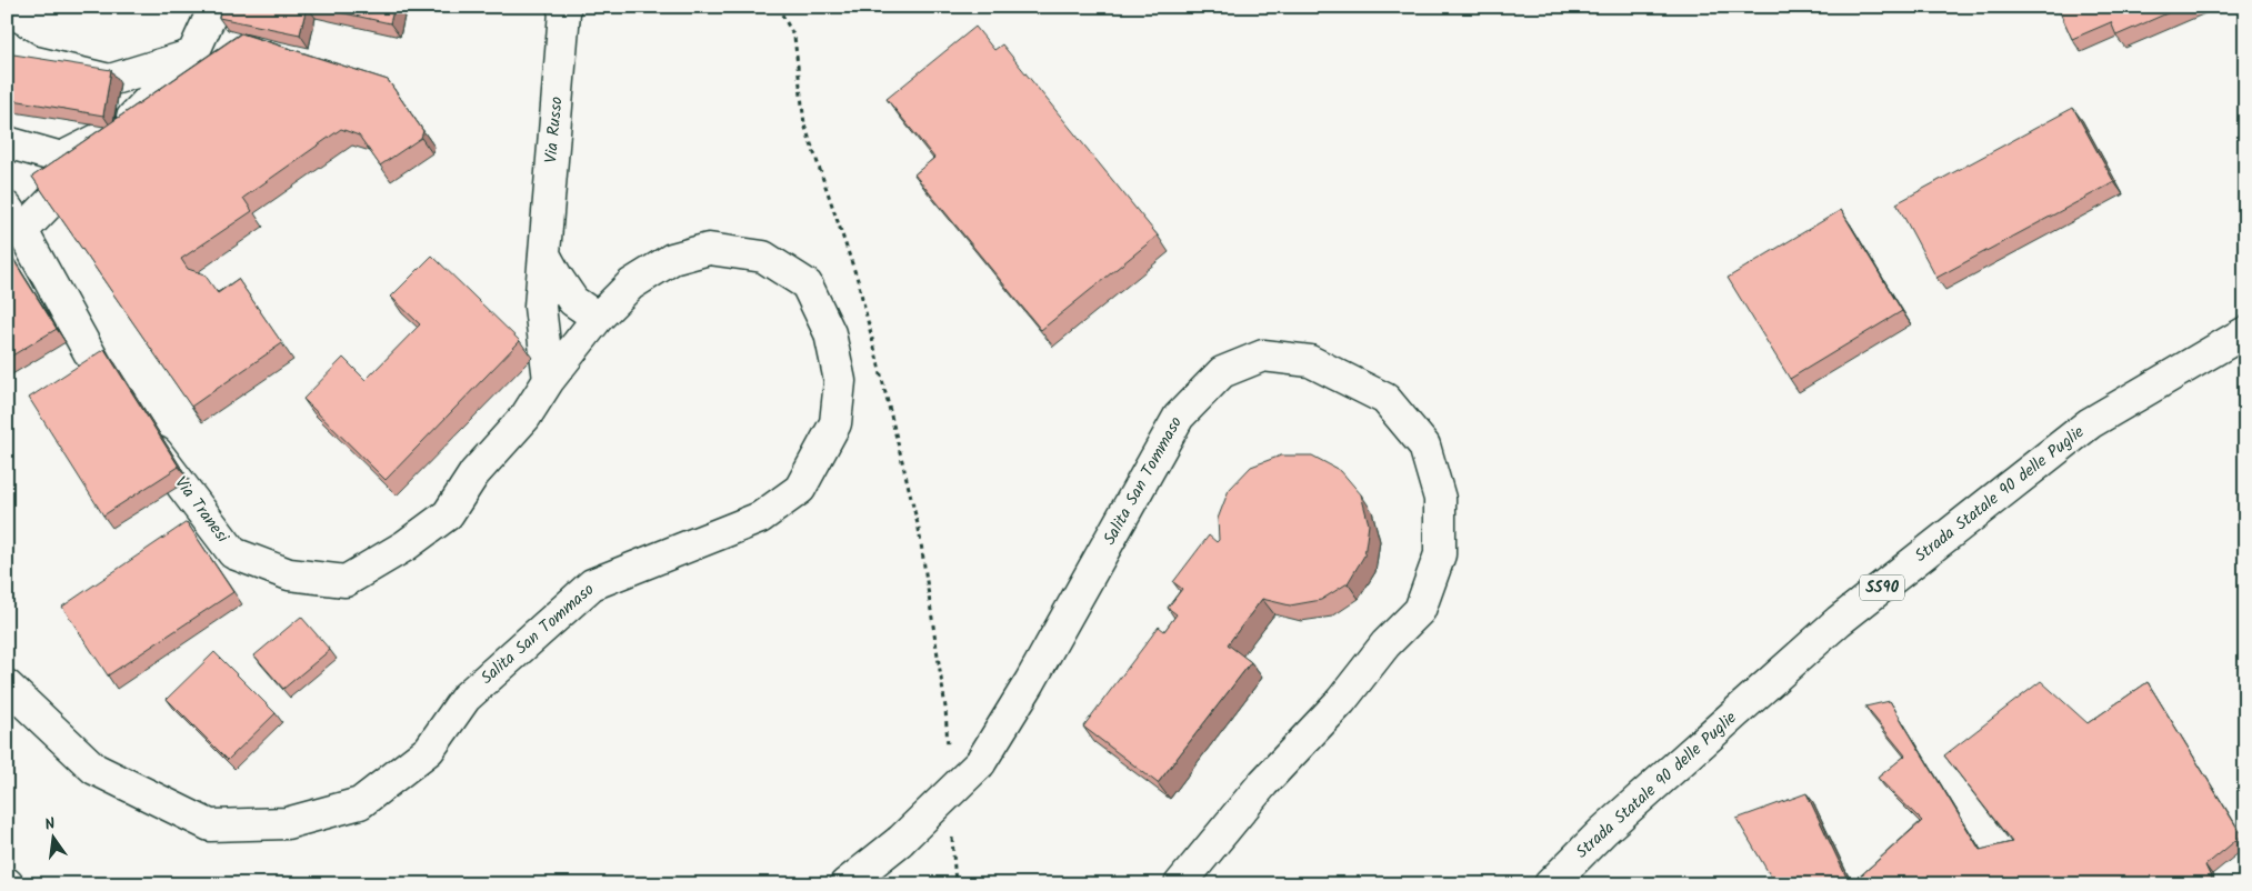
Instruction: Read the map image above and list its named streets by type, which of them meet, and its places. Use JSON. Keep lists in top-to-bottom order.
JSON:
{
  "streets": {
    "street": [
      "Via Russo",
      "Salita San Tommaso",
      "Strada Statale 90 delle Puglie",
      "Via Tranesi",
      "SS90"
    ]
  },
  "crossings": [
    ["Via Russo", "Via Tranesi"],
    ["Salita San Tommaso", "Via Tranesi"]
  ],
  "north": "top"
}
